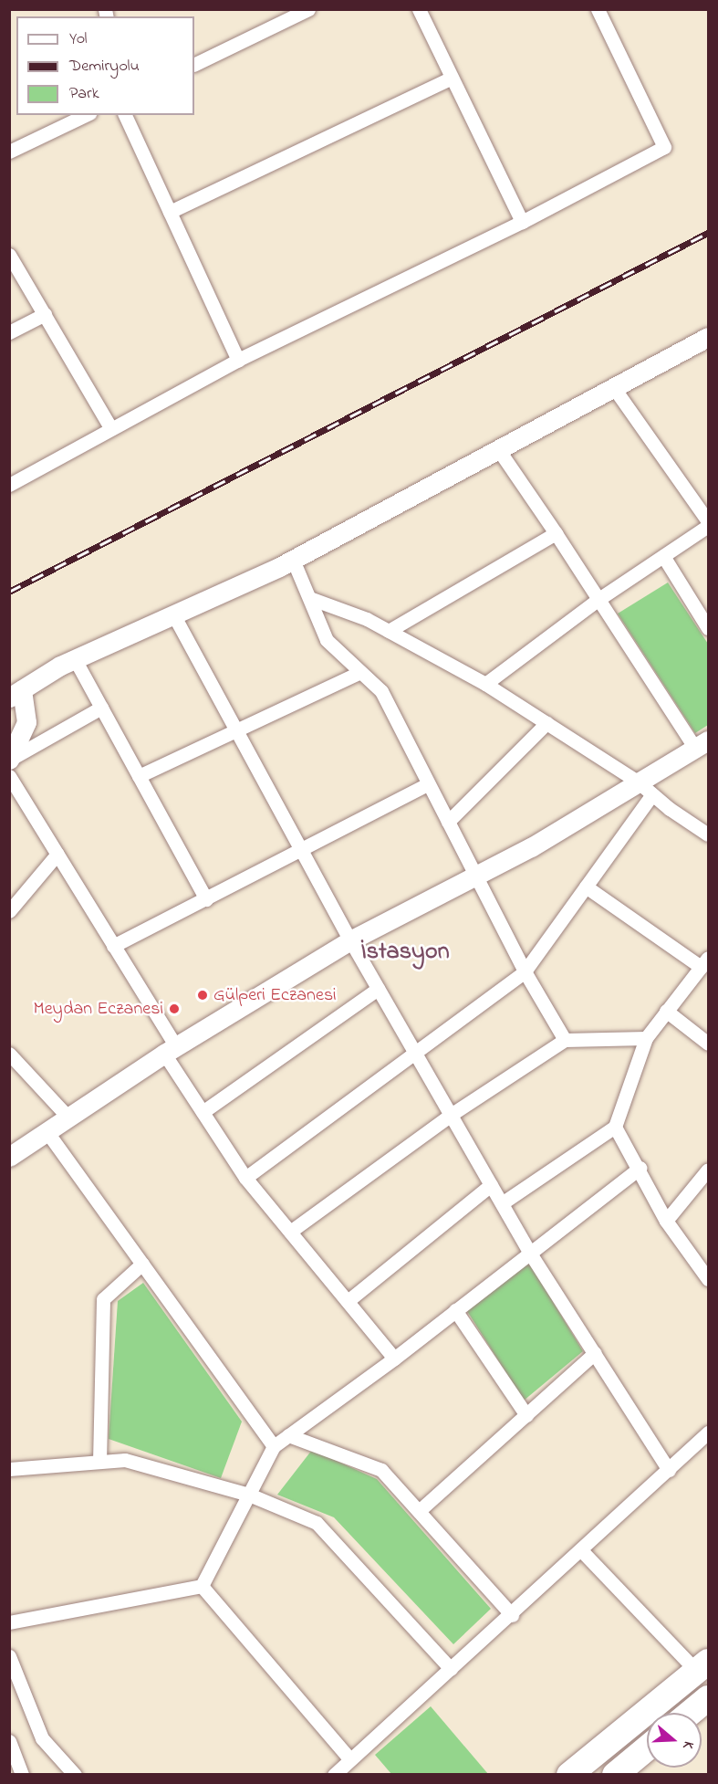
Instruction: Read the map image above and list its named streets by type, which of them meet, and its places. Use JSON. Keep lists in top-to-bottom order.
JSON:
{
  "districts": ["İstasyon"],
  "places": ["Gülperi Eczanesi", "Meydan Eczanesi"],
  "legend": ["Yol", "Demiryolu", "Park"],
  "north": "right"
}
